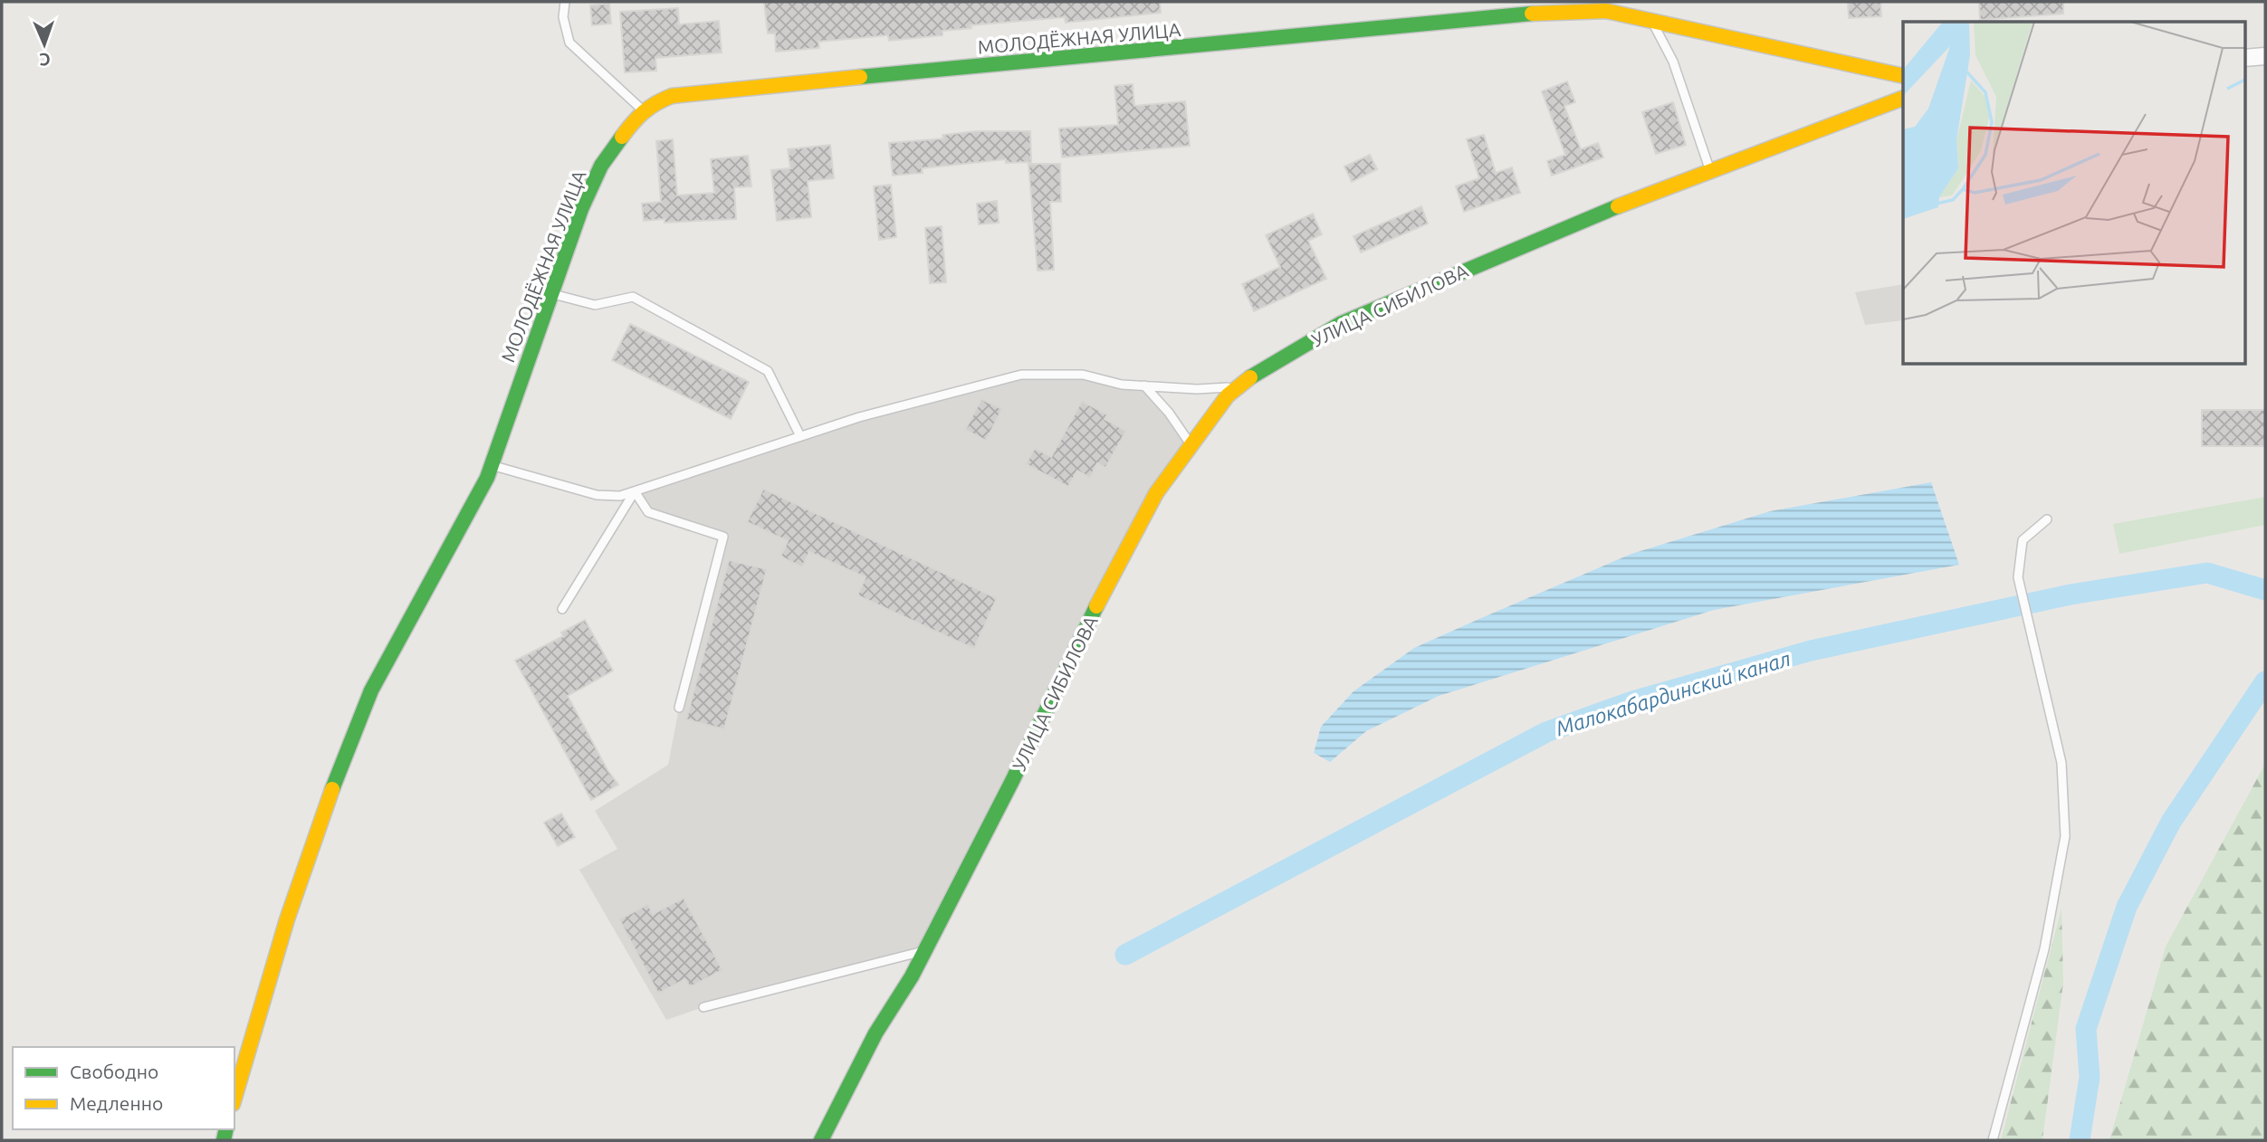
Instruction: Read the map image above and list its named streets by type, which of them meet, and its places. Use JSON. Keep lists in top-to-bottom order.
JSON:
{
  "streets": {
    "street": ["МОЛОДЁЖНАЯ УЛИЦА", "УЛИЦА СИБИЛОВА"]
  },
  "water": ["Малокабардинский канал"],
  "legend": ["Свободно", "Медленно"],
  "north": "bottom"
}
